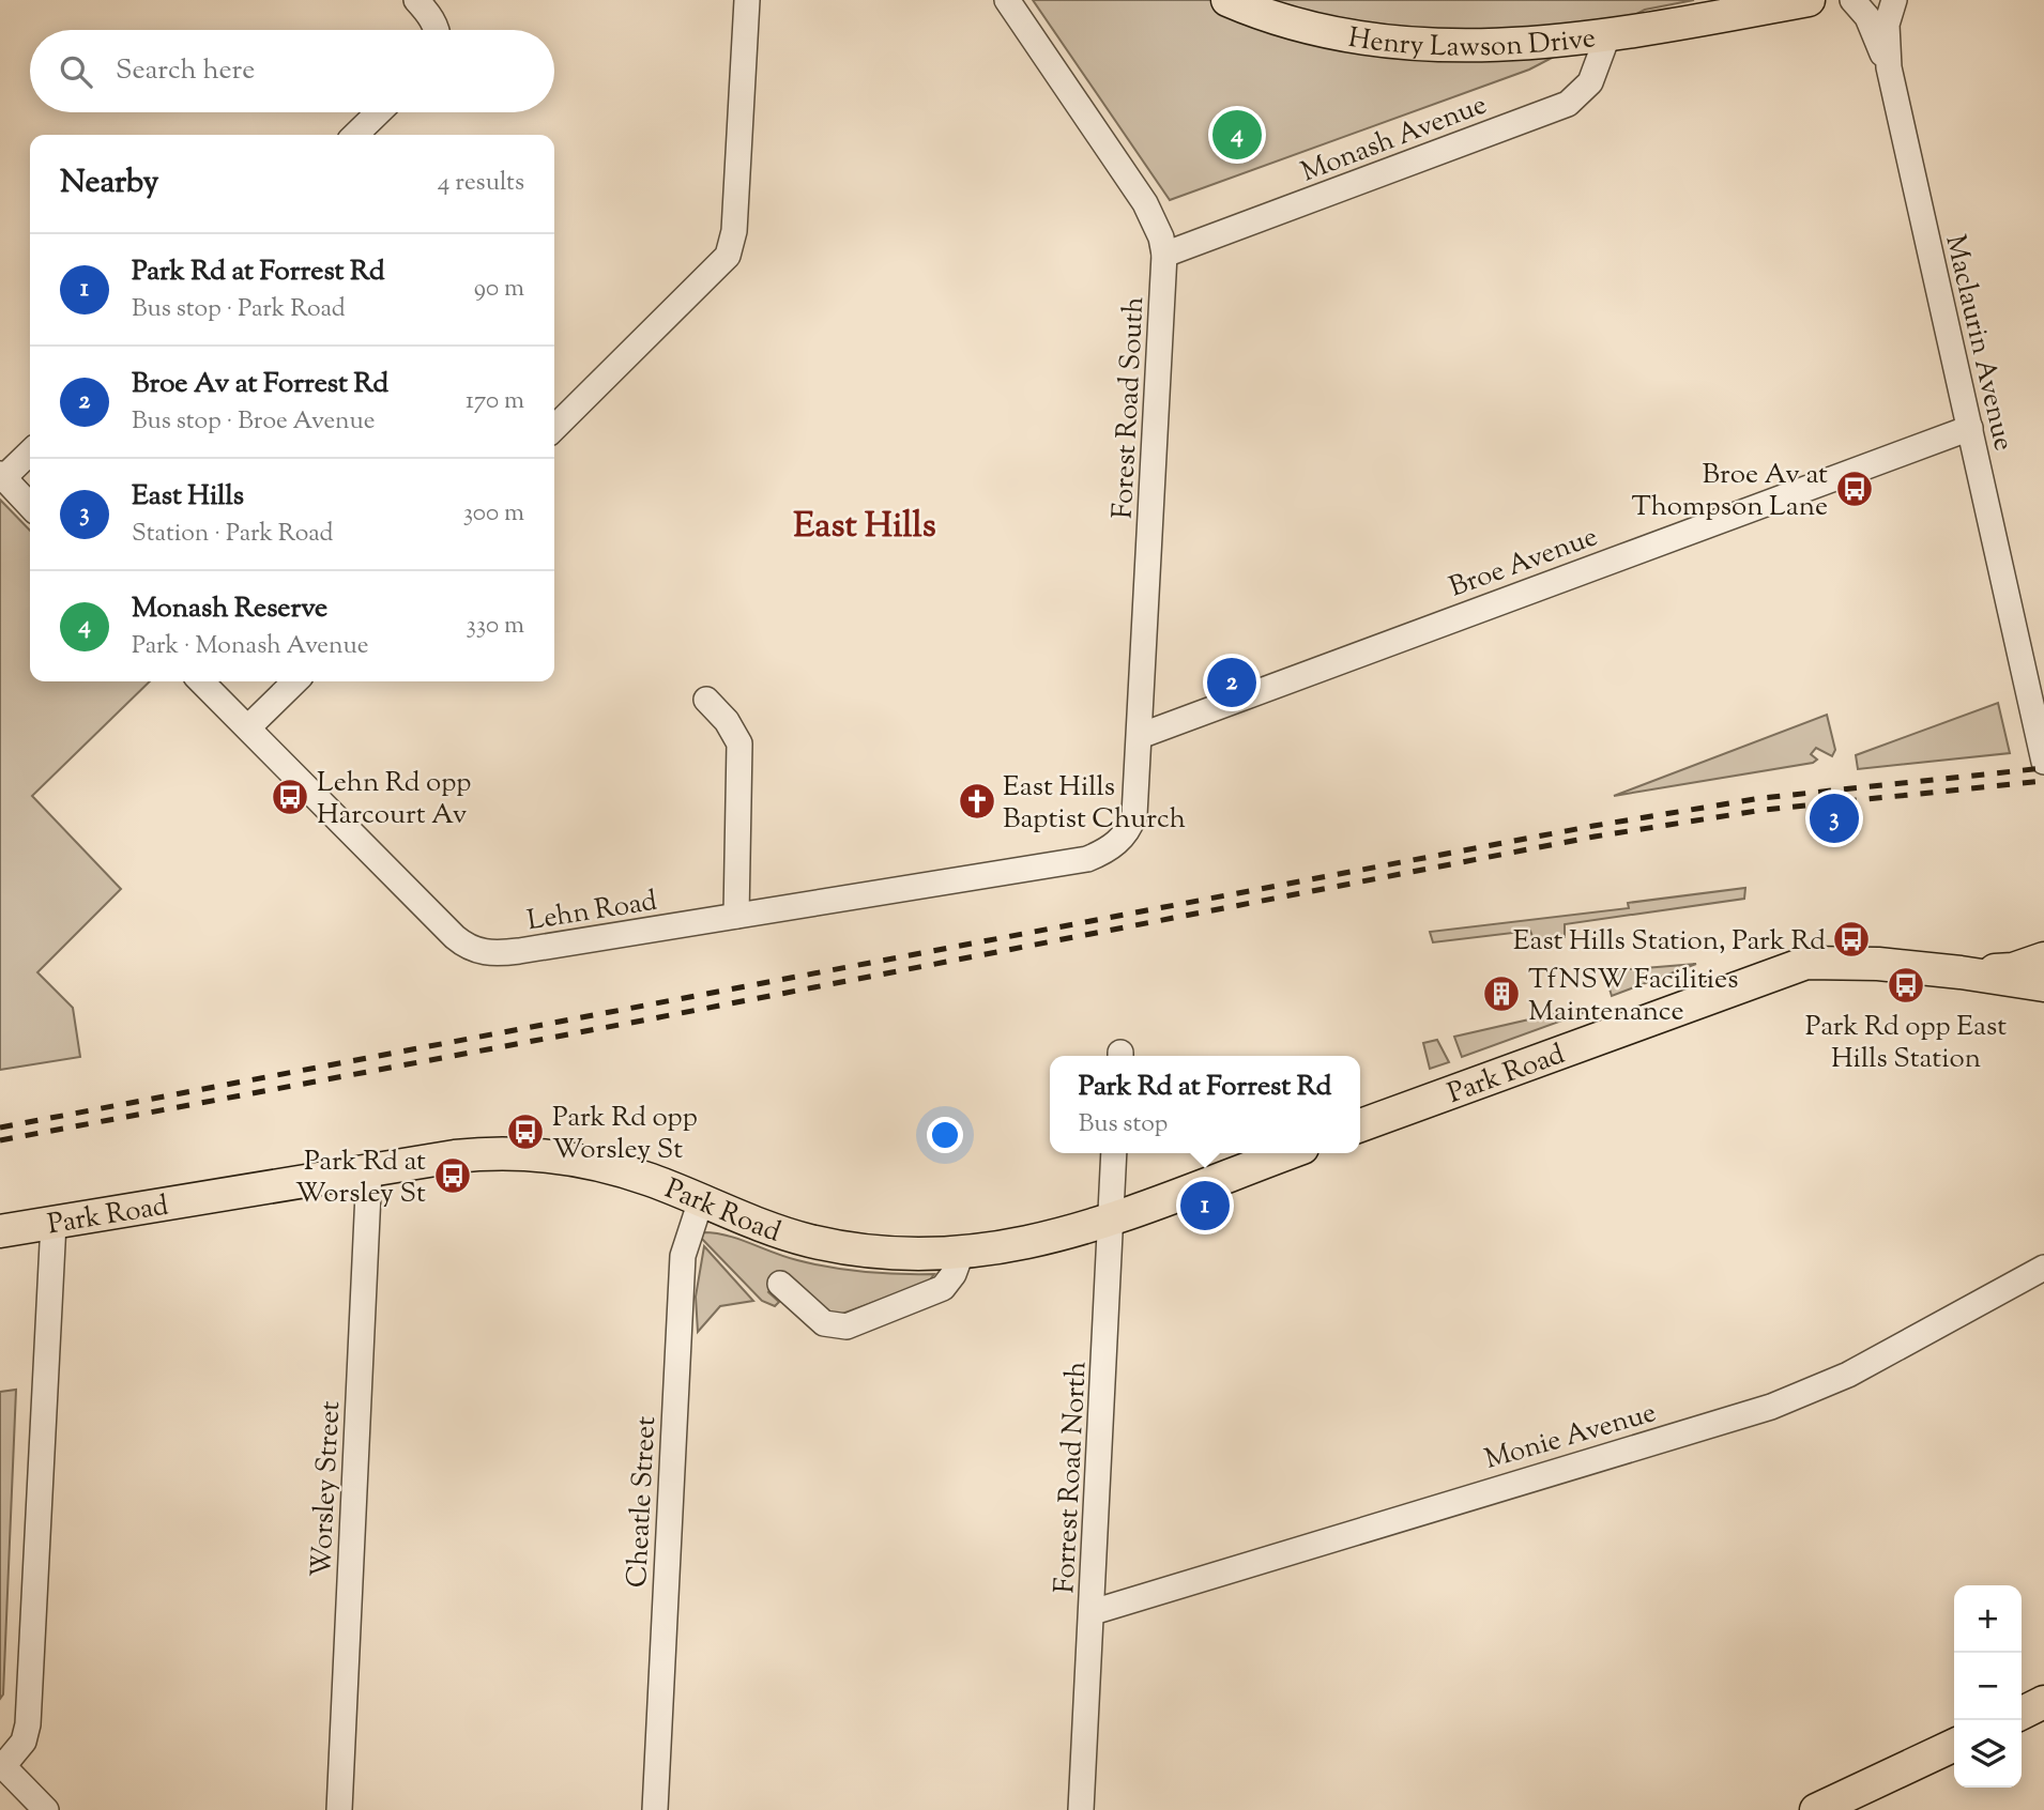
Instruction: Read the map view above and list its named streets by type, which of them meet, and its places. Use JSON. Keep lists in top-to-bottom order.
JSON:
{
  "streets": {
    "main road": ["Henry Lawson Drive", "Park Road"],
    "street": [
      "Monash Avenue",
      "Maclaurin Avenue",
      "Forest Road South",
      "Broe Avenue",
      "Lehn Road",
      "Monie Avenue",
      "Forrest Road North",
      "Worsley Street",
      "Cheatle Street"
    ]
  },
  "crossings": [
    ["Henry Lawson Drive", "Monash Avenue"],
    ["Monash Avenue", "Forest Road South"],
    ["Maclaurin Avenue", "Broe Avenue"],
    ["Forest Road South", "Broe Avenue"],
    ["Forest Road South", "Lehn Road"],
    ["Park Road", "Forrest Road North"],
    ["Park Road", "Worsley Street"],
    ["Park Road", "Cheatle Street"],
    ["Monie Avenue", "Forrest Road North"]
  ],
  "districts": ["East Hills"],
  "places": {
    "bus stop": [
      "Broe Av at Thompson Lane",
      "Lehn Rd opp Harcourt Av",
      "East Hills Station, Park Rd",
      "Park Rd opp East Hills Station",
      "Park Rd opp Worsley St",
      "Park Rd at Worsley St"
    ],
    "church": ["East Hills Baptist Church"],
    "building": ["TfNSW Facilities Maintenance"]
  },
  "page": {
    "search": "Search here",
    "pins": [
      "4",
      "2",
      "3",
      "1"
    ],
    "heading": ["Nearby", "4 results"],
    "list": [
      {
        "mark": "1",
        "name": "Park Rd at Forrest Rd",
        "note": "Bus stop · Park Road",
        "value": "90 m"
      },
      {
        "mark": "2",
        "name": "Broe Av at Forrest Rd",
        "note": "Bus stop · Broe Avenue",
        "value": "170 m"
      },
      {
        "mark": "3",
        "name": "East Hills",
        "note": "Station · Park Road",
        "value": "300 m"
      },
      {
        "mark": "4",
        "name": "Monash Reserve",
        "note": "Park · Monash Avenue",
        "value": "330 m"
      }
    ],
    "popup": ["Park Rd at Forrest Rd", "Bus stop"],
    "map_buttons": ["+", "−"]
  }
}
